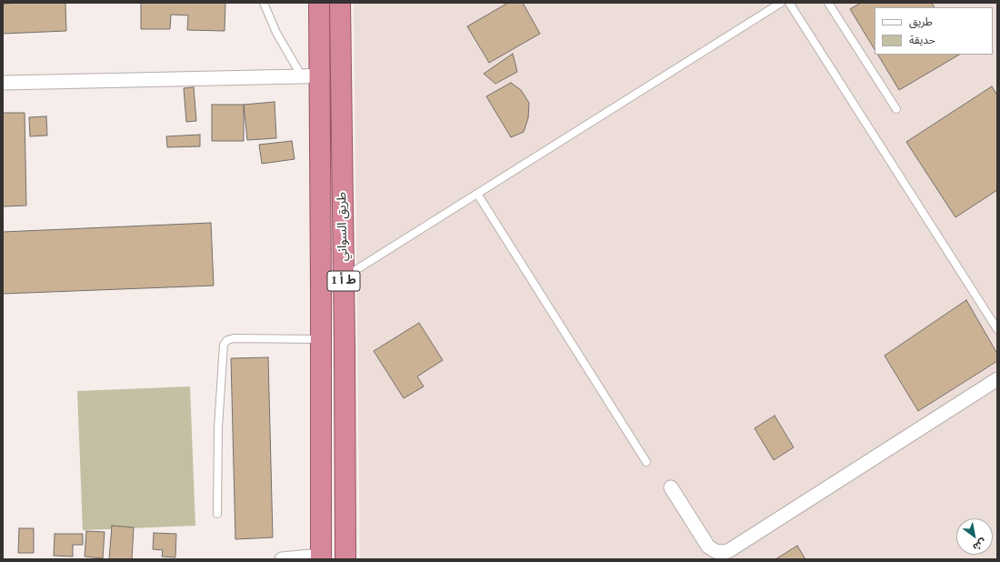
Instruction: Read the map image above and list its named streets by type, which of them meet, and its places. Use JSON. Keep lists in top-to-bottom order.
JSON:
{
  "streets": {
    "highway": ["طريق السواني", "ط أ 1"]
  },
  "legend": ["طريق", "حديقة"],
  "north": "bottom right"
}
